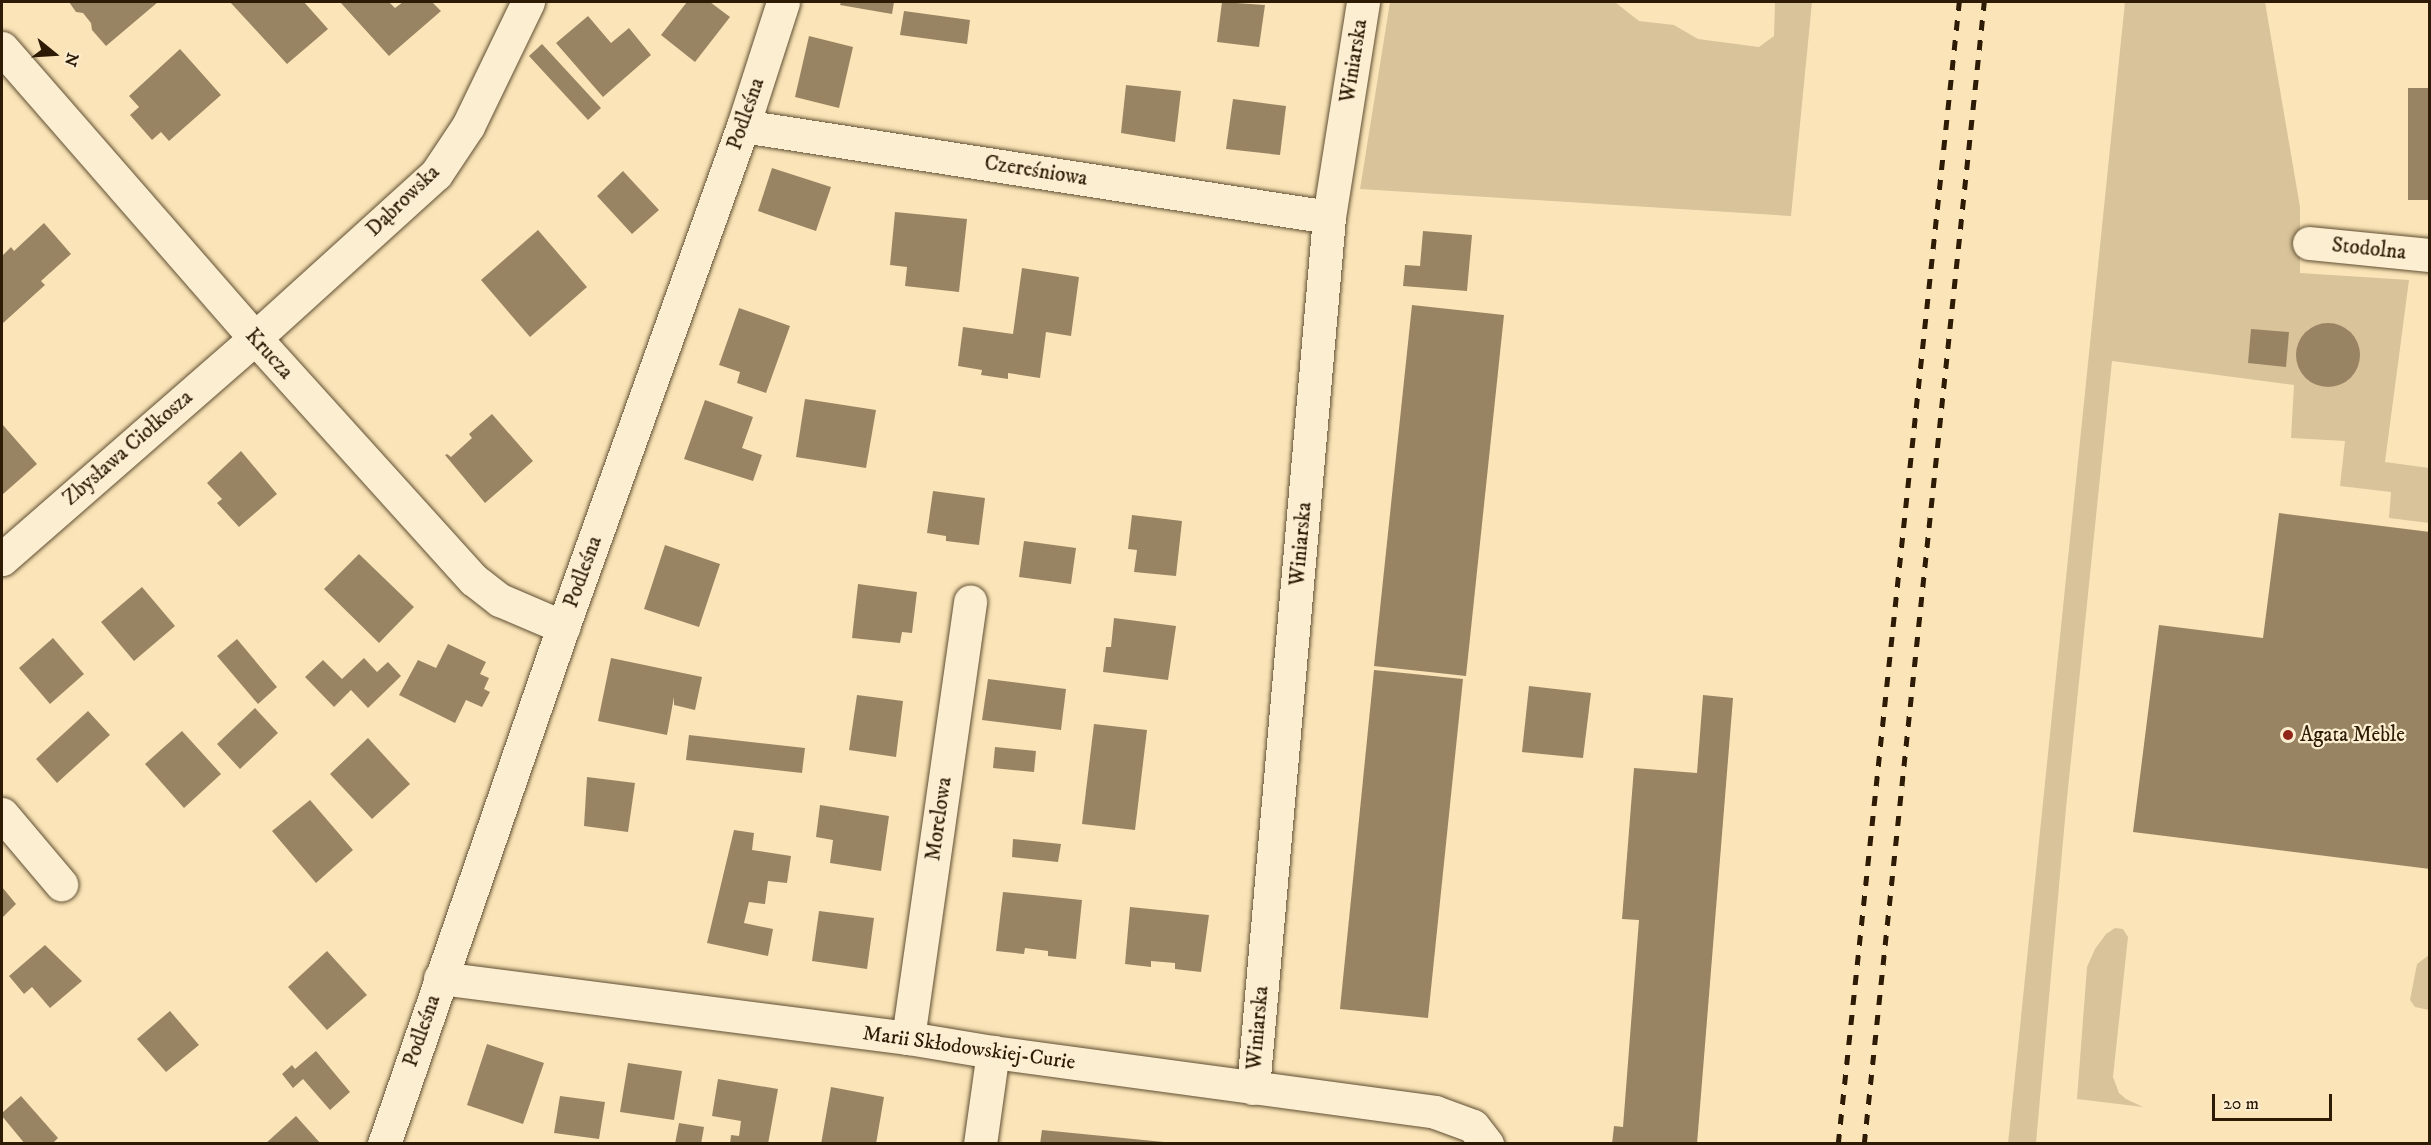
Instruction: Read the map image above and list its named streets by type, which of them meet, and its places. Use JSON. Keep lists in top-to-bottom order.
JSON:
{
  "streets": {
    "street": [
      "Winiarska",
      "Podleśna",
      "Czereśniowa",
      "Dąbrowska",
      "Stodolna",
      "Krucza",
      "Zbysława Ciołkosza",
      "Morelowa",
      "Marii Skłodowskiej-Curie"
    ]
  },
  "crossings": [
    ["Winiarska", "Czereśniowa"],
    ["Winiarska", "Marii Skłodowskiej-Curie"],
    ["Podleśna", "Czereśniowa"],
    ["Podleśna", "Krucza"],
    ["Podleśna", "Marii Skłodowskiej-Curie"],
    ["Dąbrowska", "Krucza"],
    ["Dąbrowska", "Zbysława Ciołkosza"],
    ["Krucza", "Zbysława Ciołkosza"],
    ["Morelowa", "Marii Skłodowskiej-Curie"]
  ],
  "places": ["Agata Meble"],
  "scale_bar": "20 m",
  "north": "right"
}
